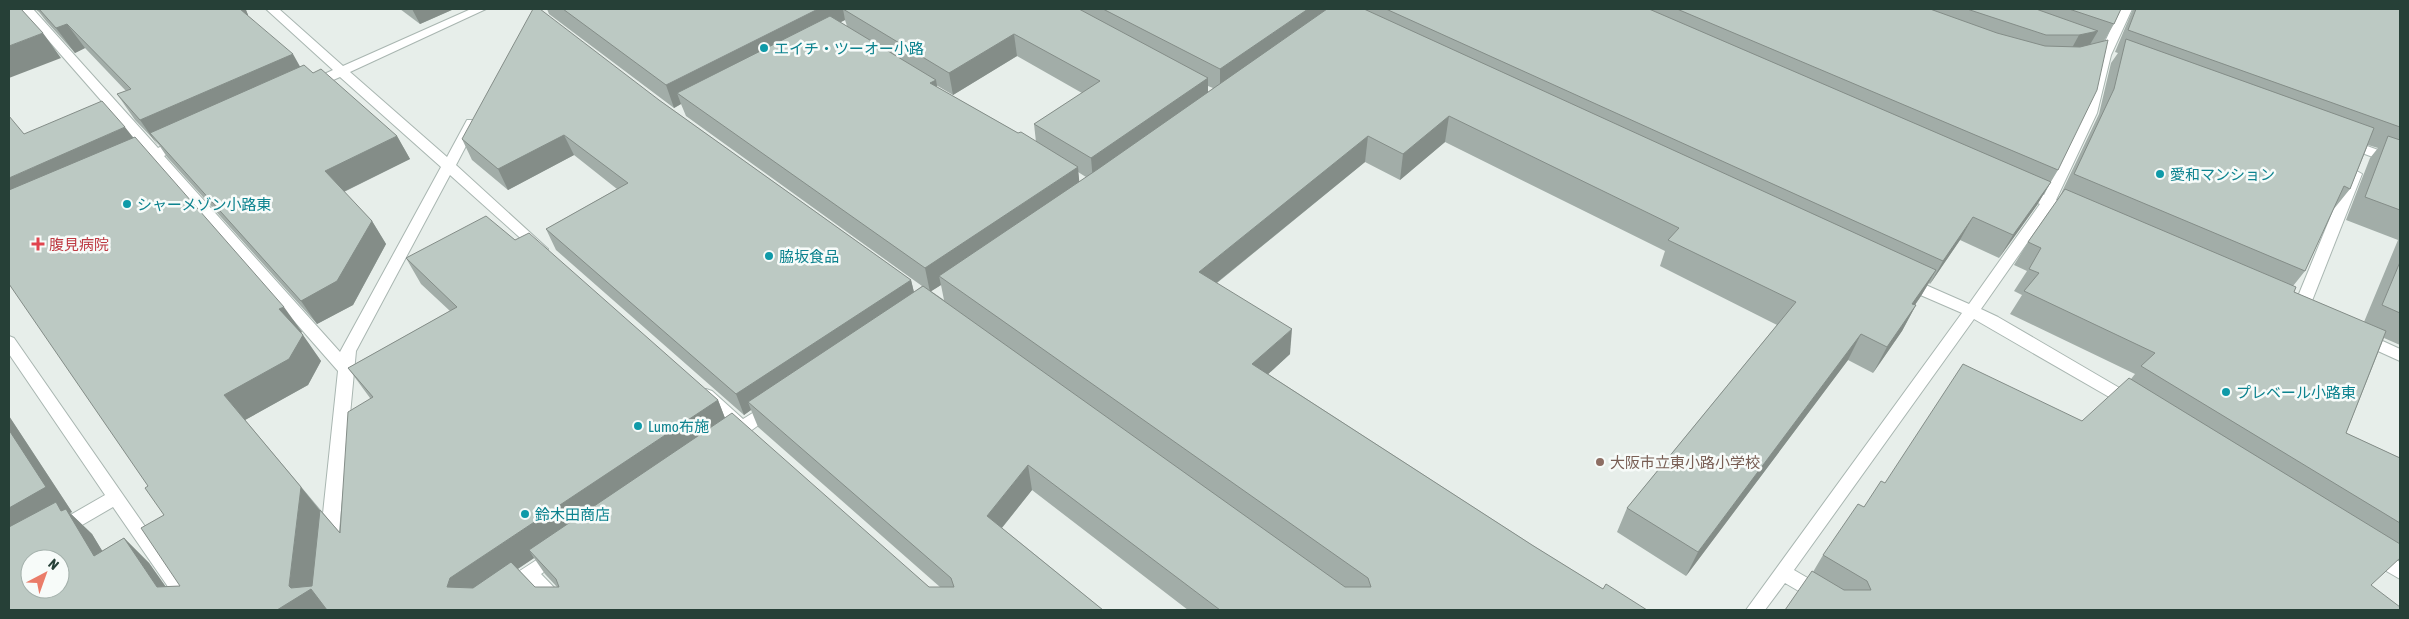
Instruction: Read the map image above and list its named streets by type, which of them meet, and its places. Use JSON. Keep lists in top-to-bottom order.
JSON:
{
  "places": {
    "other": [
      "エイチ・ツーオー小路",
      "愛和マンション",
      "シャーメゾン小路東",
      "脇坂食品",
      "プレベール小路東",
      "Lumo布施",
      "大阪市立東小路小学校",
      "鈴木田商店"
    ],
    "health": ["腹見病院"]
  },
  "north": "top right"
}
